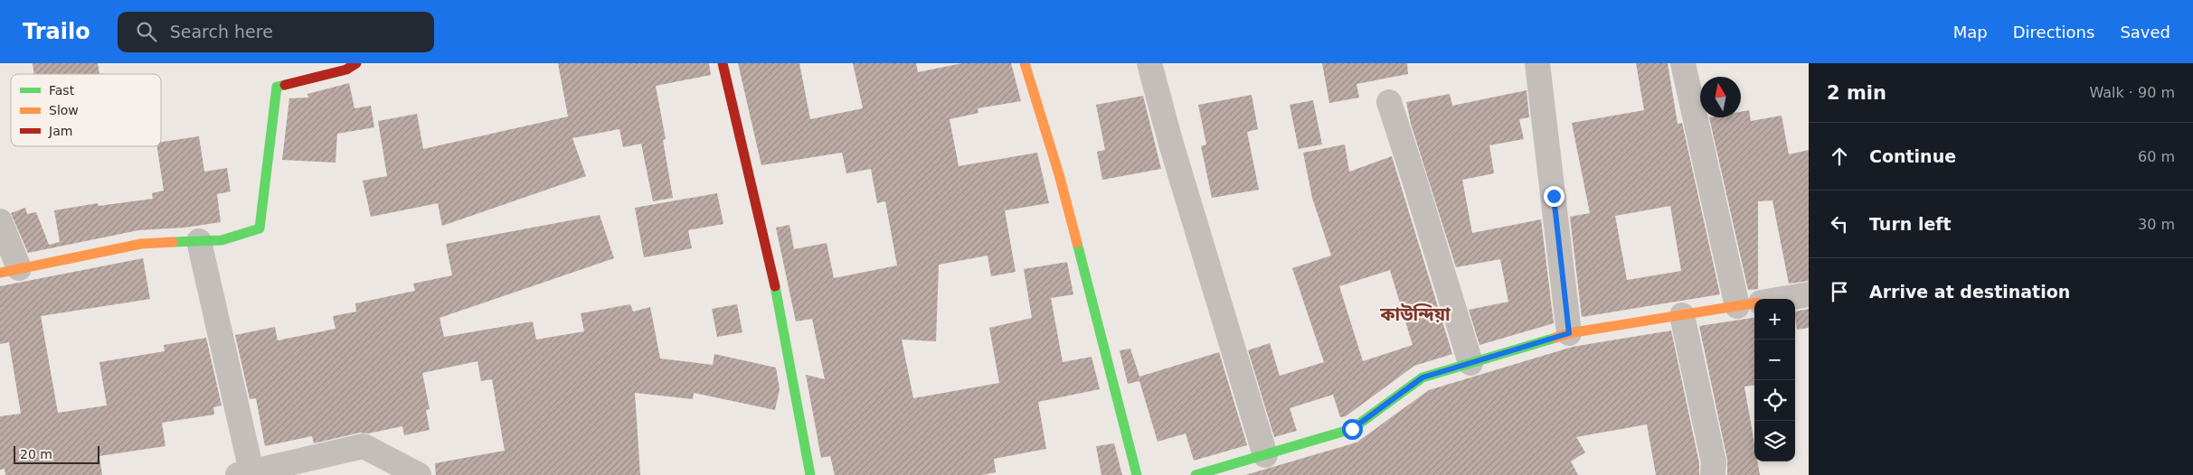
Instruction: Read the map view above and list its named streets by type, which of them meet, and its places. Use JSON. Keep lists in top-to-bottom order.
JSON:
{
  "districts": ["কাউন্দিয়া"],
  "legend": ["Fast", "Slow", "Jam"],
  "scale_bar": "20 m",
  "north": "top",
  "page": {
    "header": "Trailo",
    "search": "Search here",
    "nav": ["Map", "Directions", "Saved"],
    "heading": ["2 min", "Walk · 90 m"],
    "list": [
      ["Continue", "60 m"],
      ["Turn left", "30 m"],
      "Arrive at destination"
    ],
    "map_buttons": ["+", "−"],
    "scale": "20 m"
  }
}
